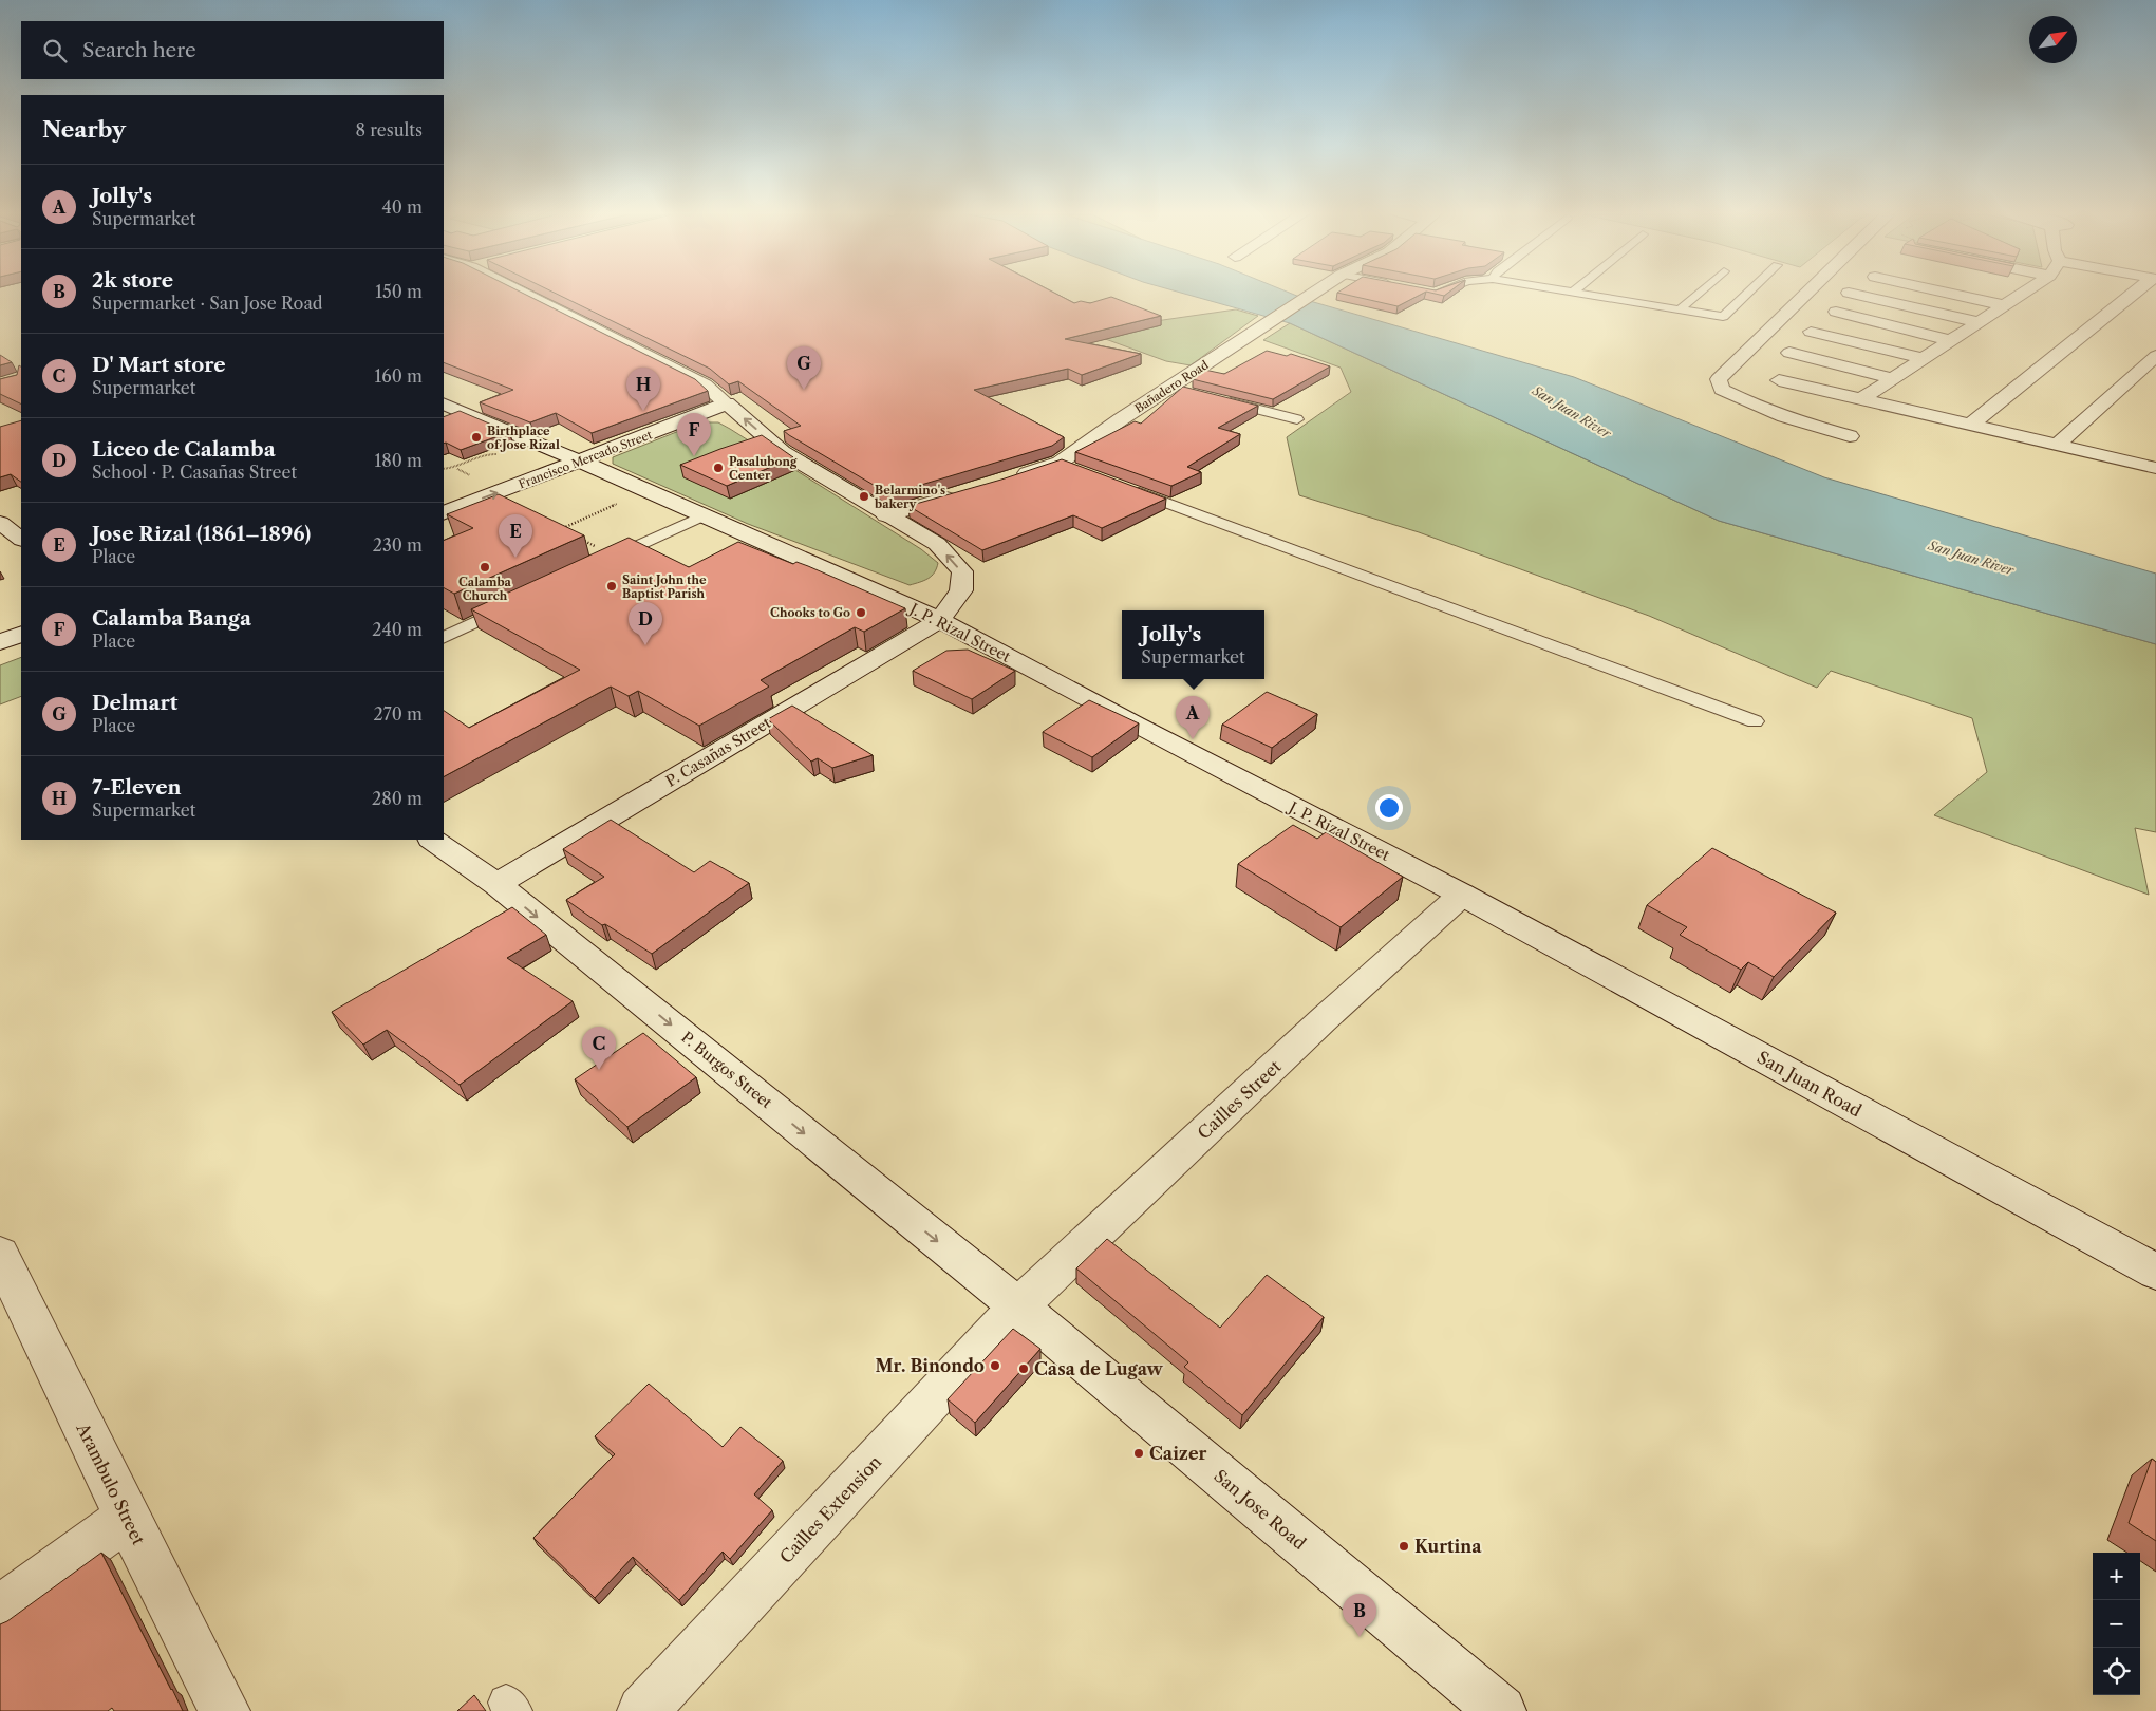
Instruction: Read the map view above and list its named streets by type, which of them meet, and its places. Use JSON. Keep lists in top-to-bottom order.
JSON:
{
  "streets": {
    "street": [
      "Bañadero Road",
      "Francisco Mercado Street",
      "J. P. Rizal Street",
      "P. Casañas Street",
      "P. Burgos Street",
      "San Juan Road",
      "Cailles Street",
      "Arambulo Street",
      "Cailles Extension",
      "San Jose Road"
    ]
  },
  "crossings": [
    ["Francisco Mercado Street", "J. P. Rizal Street"],
    ["J. P. Rizal Street", "P. Casañas Street"],
    ["J. P. Rizal Street", "San Juan Road"],
    ["J. P. Rizal Street", "Cailles Street"],
    ["P. Casañas Street", "P. Burgos Street"],
    ["P. Burgos Street", "Cailles Street"],
    ["P. Burgos Street", "Cailles Extension"],
    ["P. Burgos Street", "San Jose Road"],
    ["San Juan Road", "Cailles Street"],
    ["Cailles Street", "Cailles Extension"],
    ["Cailles Street", "San Jose Road"],
    ["Cailles Extension", "San Jose Road"]
  ],
  "one_way": ["Francisco Mercado Street", "P. Burgos Street"],
  "water": ["San Juan River"],
  "places": [
    "Birthplace of Jose Rizal",
    "Pasalubong Center",
    "Belarmino's bakery",
    "Calamba Church",
    "Saint John the Baptist Parish",
    "Chooks to Go",
    "Mr. Binondo",
    "Casa de Lugaw",
    "Caizer",
    "Kurtina"
  ],
  "north": "top right",
  "page": {
    "search": "Search here",
    "heading": ["Nearby", "8 results"],
    "list": [
      {
        "mark": "A",
        "name": "Jolly's",
        "note": "Supermarket",
        "value": "40 m"
      },
      {
        "mark": "B",
        "name": "2k store",
        "note": "Supermarket · San Jose Road",
        "value": "150 m"
      },
      {
        "mark": "C",
        "name": "D' Mart store",
        "note": "Supermarket",
        "value": "160 m"
      },
      {
        "mark": "D",
        "name": "Liceo de Calamba",
        "note": "School · P. Casañas Street",
        "value": "180 m"
      },
      {
        "mark": "E",
        "name": "Jose Rizal (1861–1896)",
        "note": "Place",
        "value": "230 m"
      },
      {
        "mark": "F",
        "name": "Calamba Banga",
        "note": "Place",
        "value": "240 m"
      },
      {
        "mark": "G",
        "name": "Delmart",
        "note": "Place",
        "value": "270 m"
      },
      {
        "mark": "H",
        "name": "7-Eleven",
        "note": "Supermarket",
        "value": "280 m"
      }
    ],
    "pins": [
      "G",
      "H",
      "F",
      "E",
      "D",
      "A",
      "C",
      "B"
    ],
    "popup": ["Jolly's", "Supermarket"],
    "map_buttons": ["+", "−"]
  }
}
